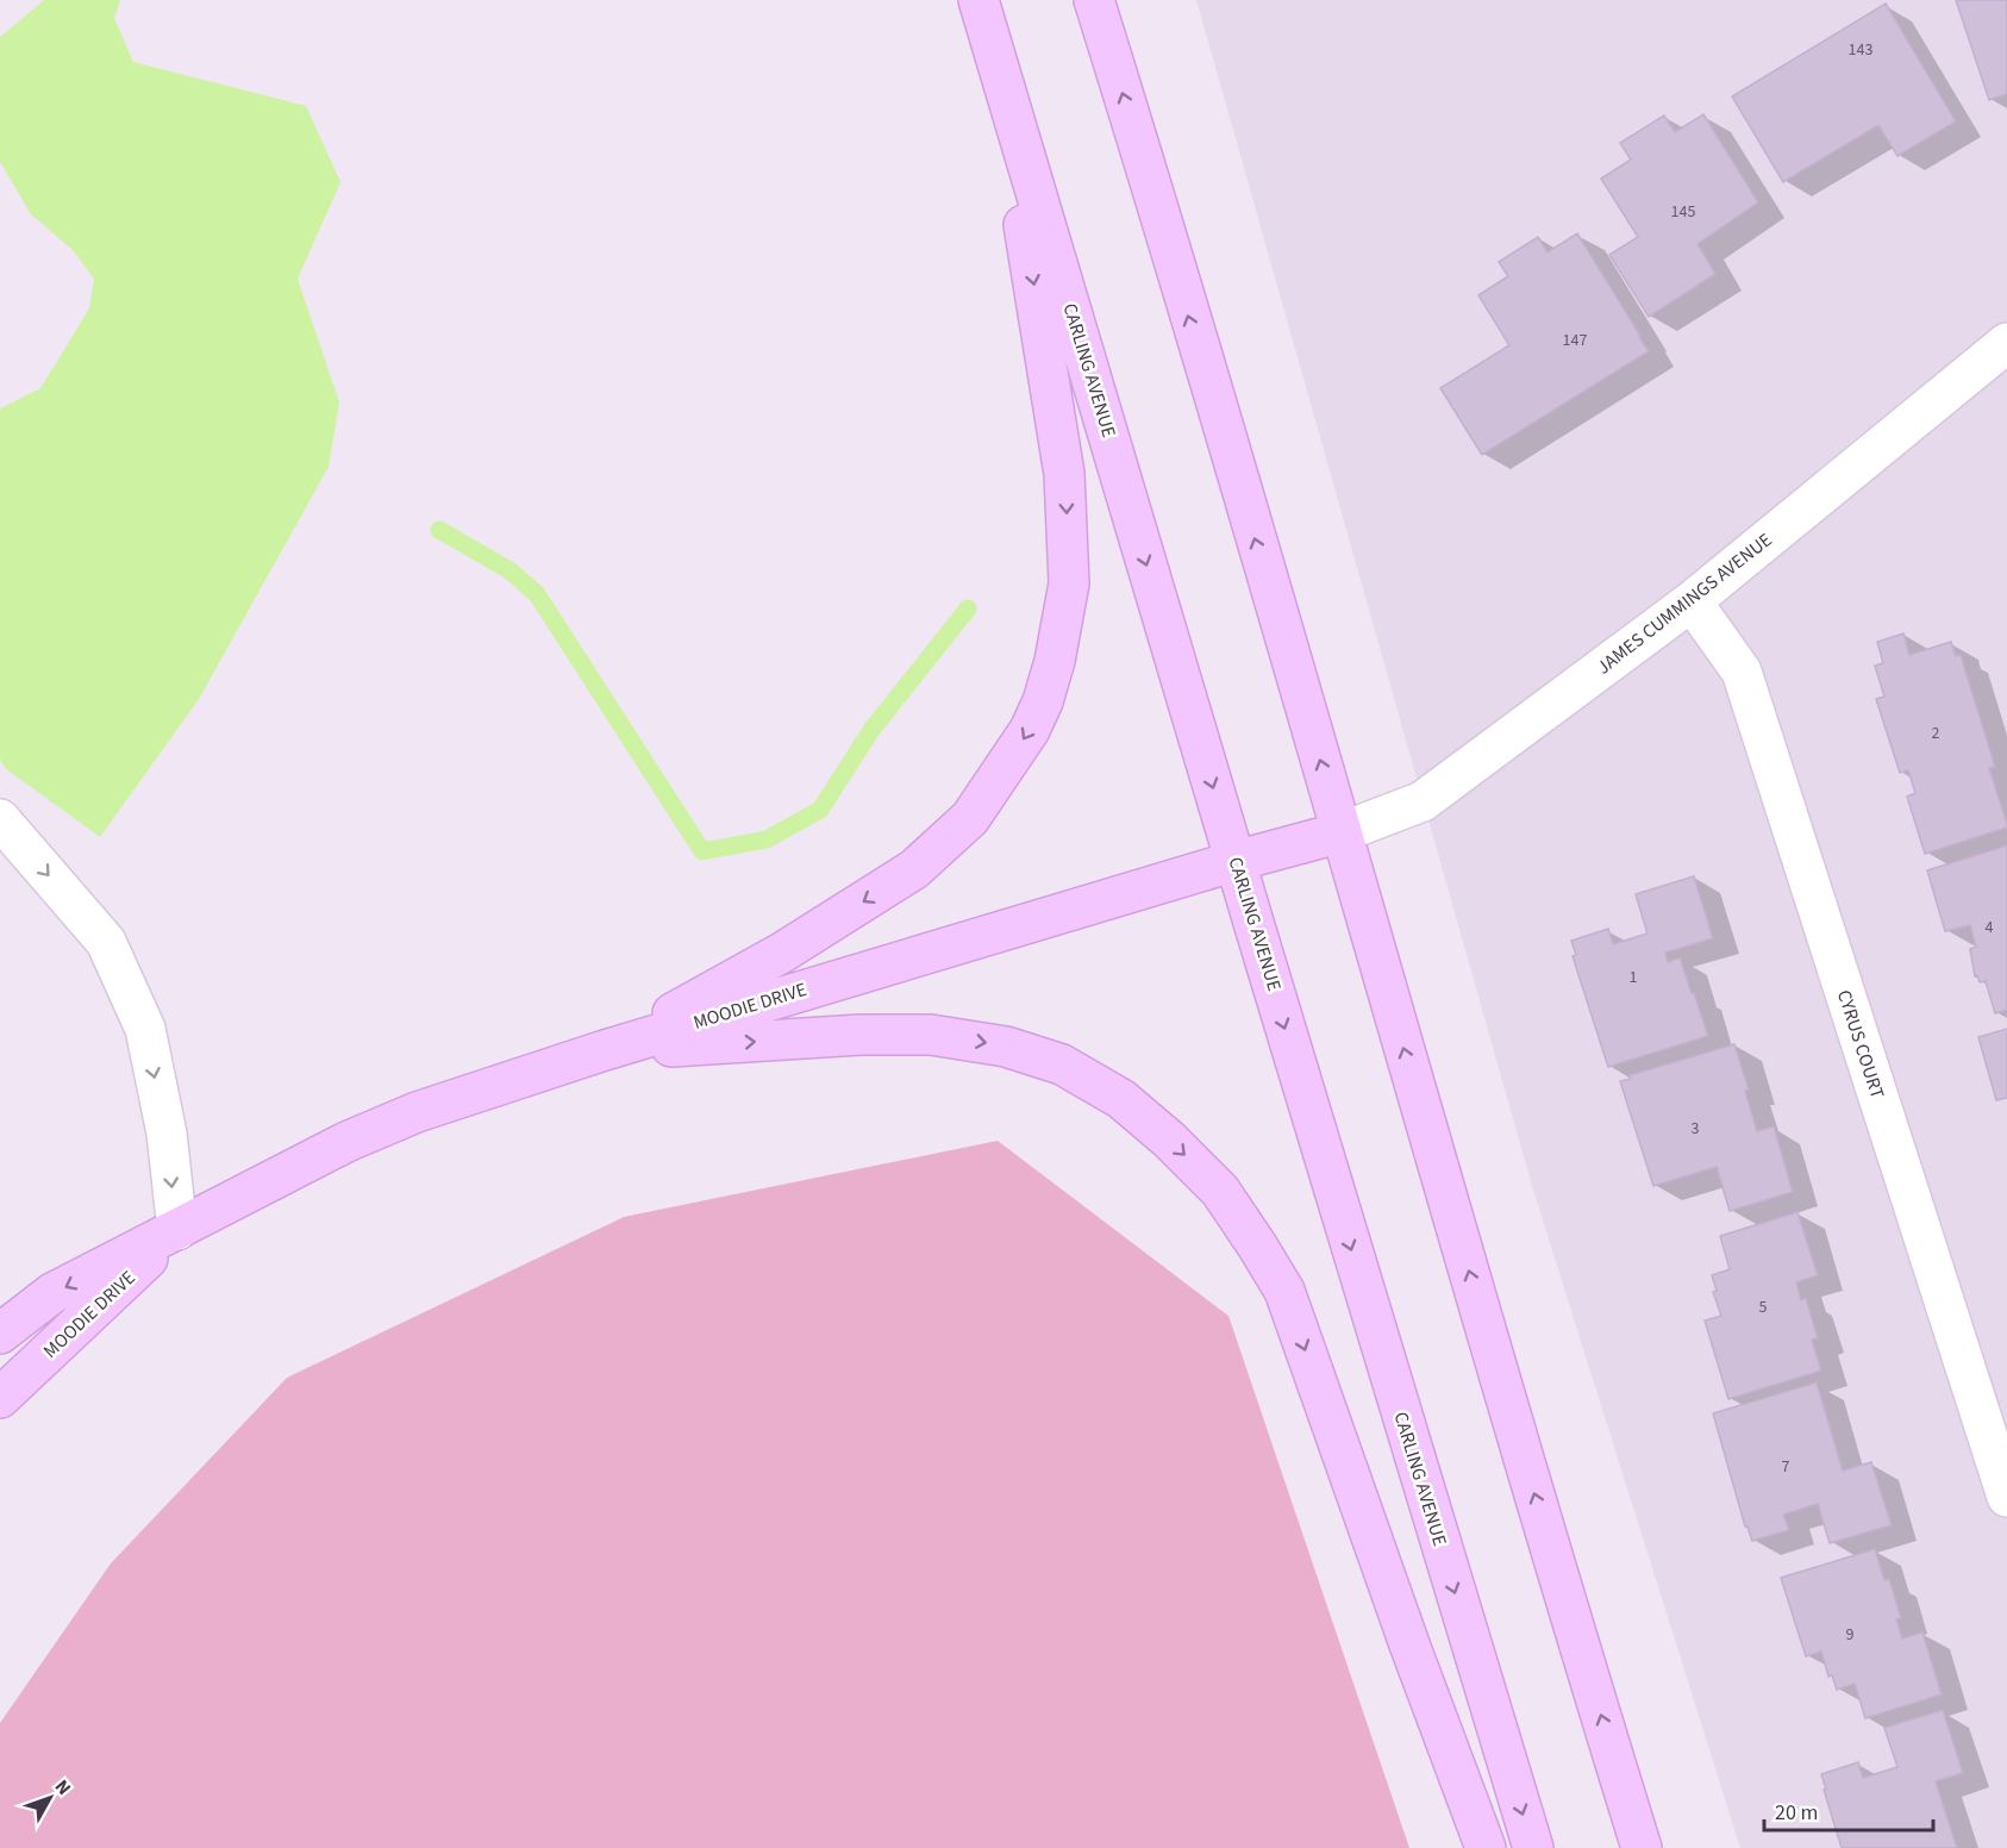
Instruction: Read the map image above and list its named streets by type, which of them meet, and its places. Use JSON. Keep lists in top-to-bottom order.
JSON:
{
  "streets": {
    "main road": ["CARLING AVENUE", "MOODIE DRIVE"],
    "street": ["JAMES CUMMINGS AVENUE", "CYRUS COURT"]
  },
  "crossings": [
    ["CARLING AVENUE", "MOODIE DRIVE"],
    ["JAMES CUMMINGS AVENUE", "MOODIE DRIVE"],
    ["JAMES CUMMINGS AVENUE", "CYRUS COURT"]
  ],
  "house_numbers": [
    "143",
    "145",
    "147",
    "2",
    "4",
    "1",
    "3",
    "5",
    "7",
    "9"
  ],
  "scale_bar": "20 m",
  "north": "top right"
}
